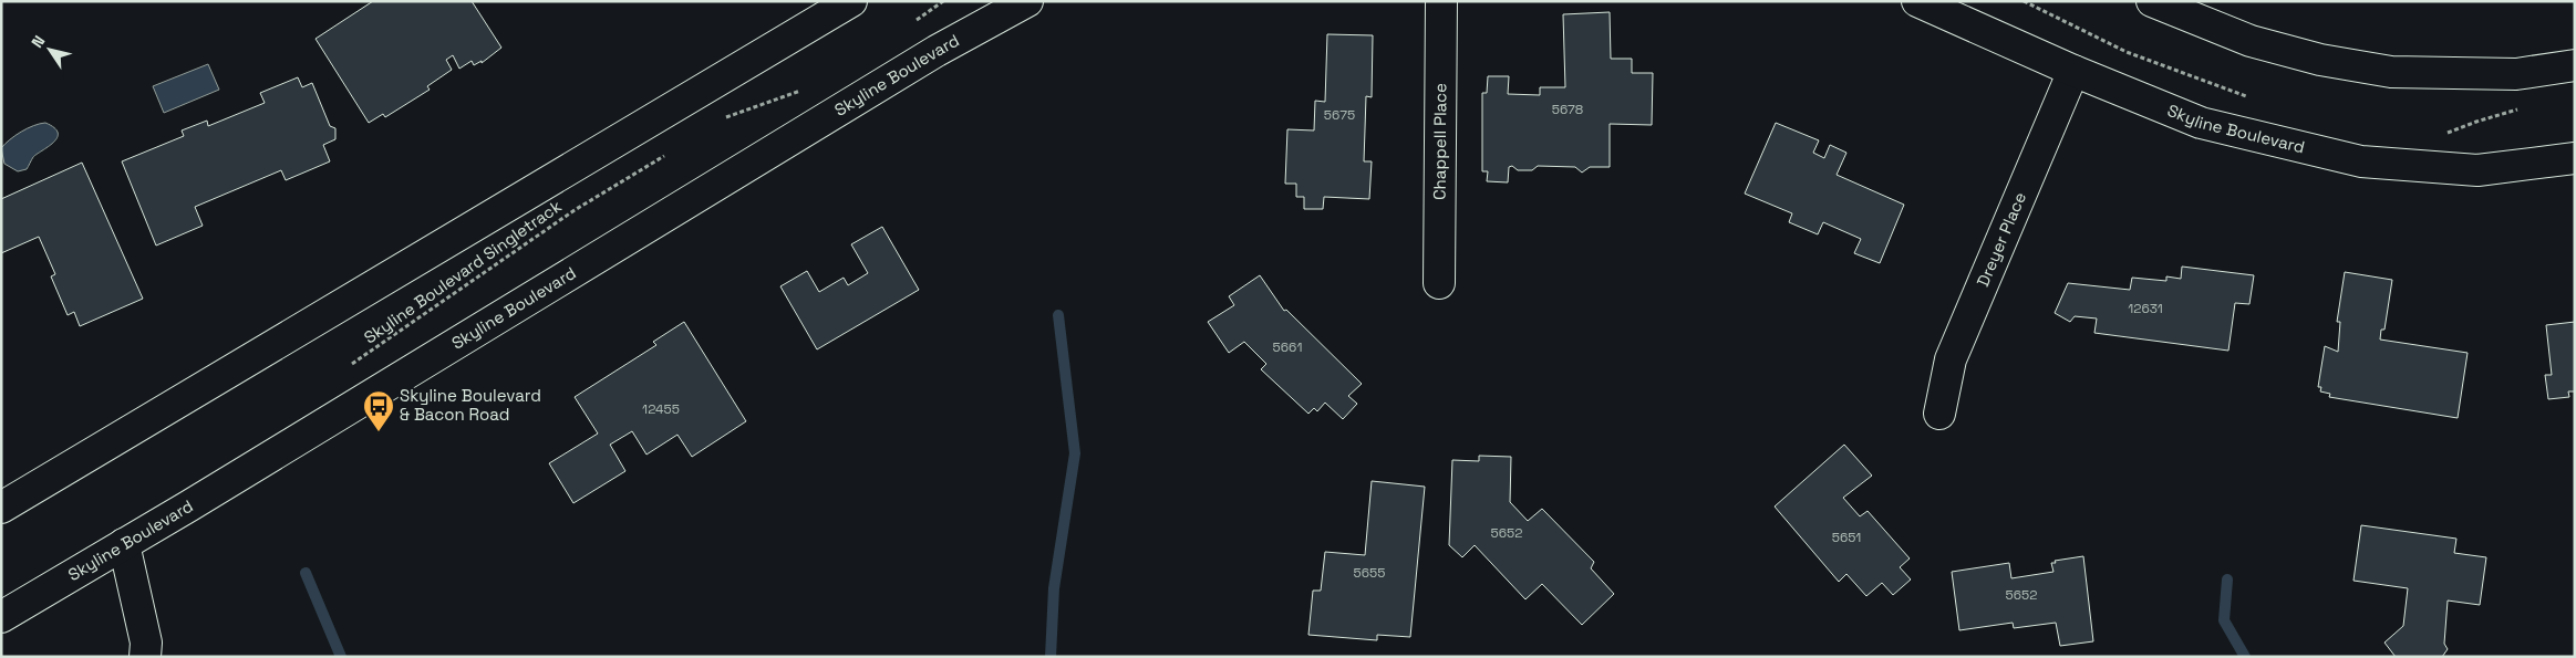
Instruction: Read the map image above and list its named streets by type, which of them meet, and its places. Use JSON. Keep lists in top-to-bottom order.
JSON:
{
  "streets": {
    "main road": ["Skyline Boulevard", "Chappell Place", "Dreyer Place"],
    "path": ["Skyline Boulevard Singletrack"]
  },
  "crossings": [
    ["Skyline Boulevard", "Dreyer Place"]
  ],
  "places": {
    "bus stop": ["Skyline Boulevard & Bacon Road"]
  },
  "house_numbers": [
    "5678",
    "5675",
    "12631",
    "5661",
    "12455",
    "5652",
    "5651",
    "5655",
    "5652"
  ],
  "north": "top left"
}
